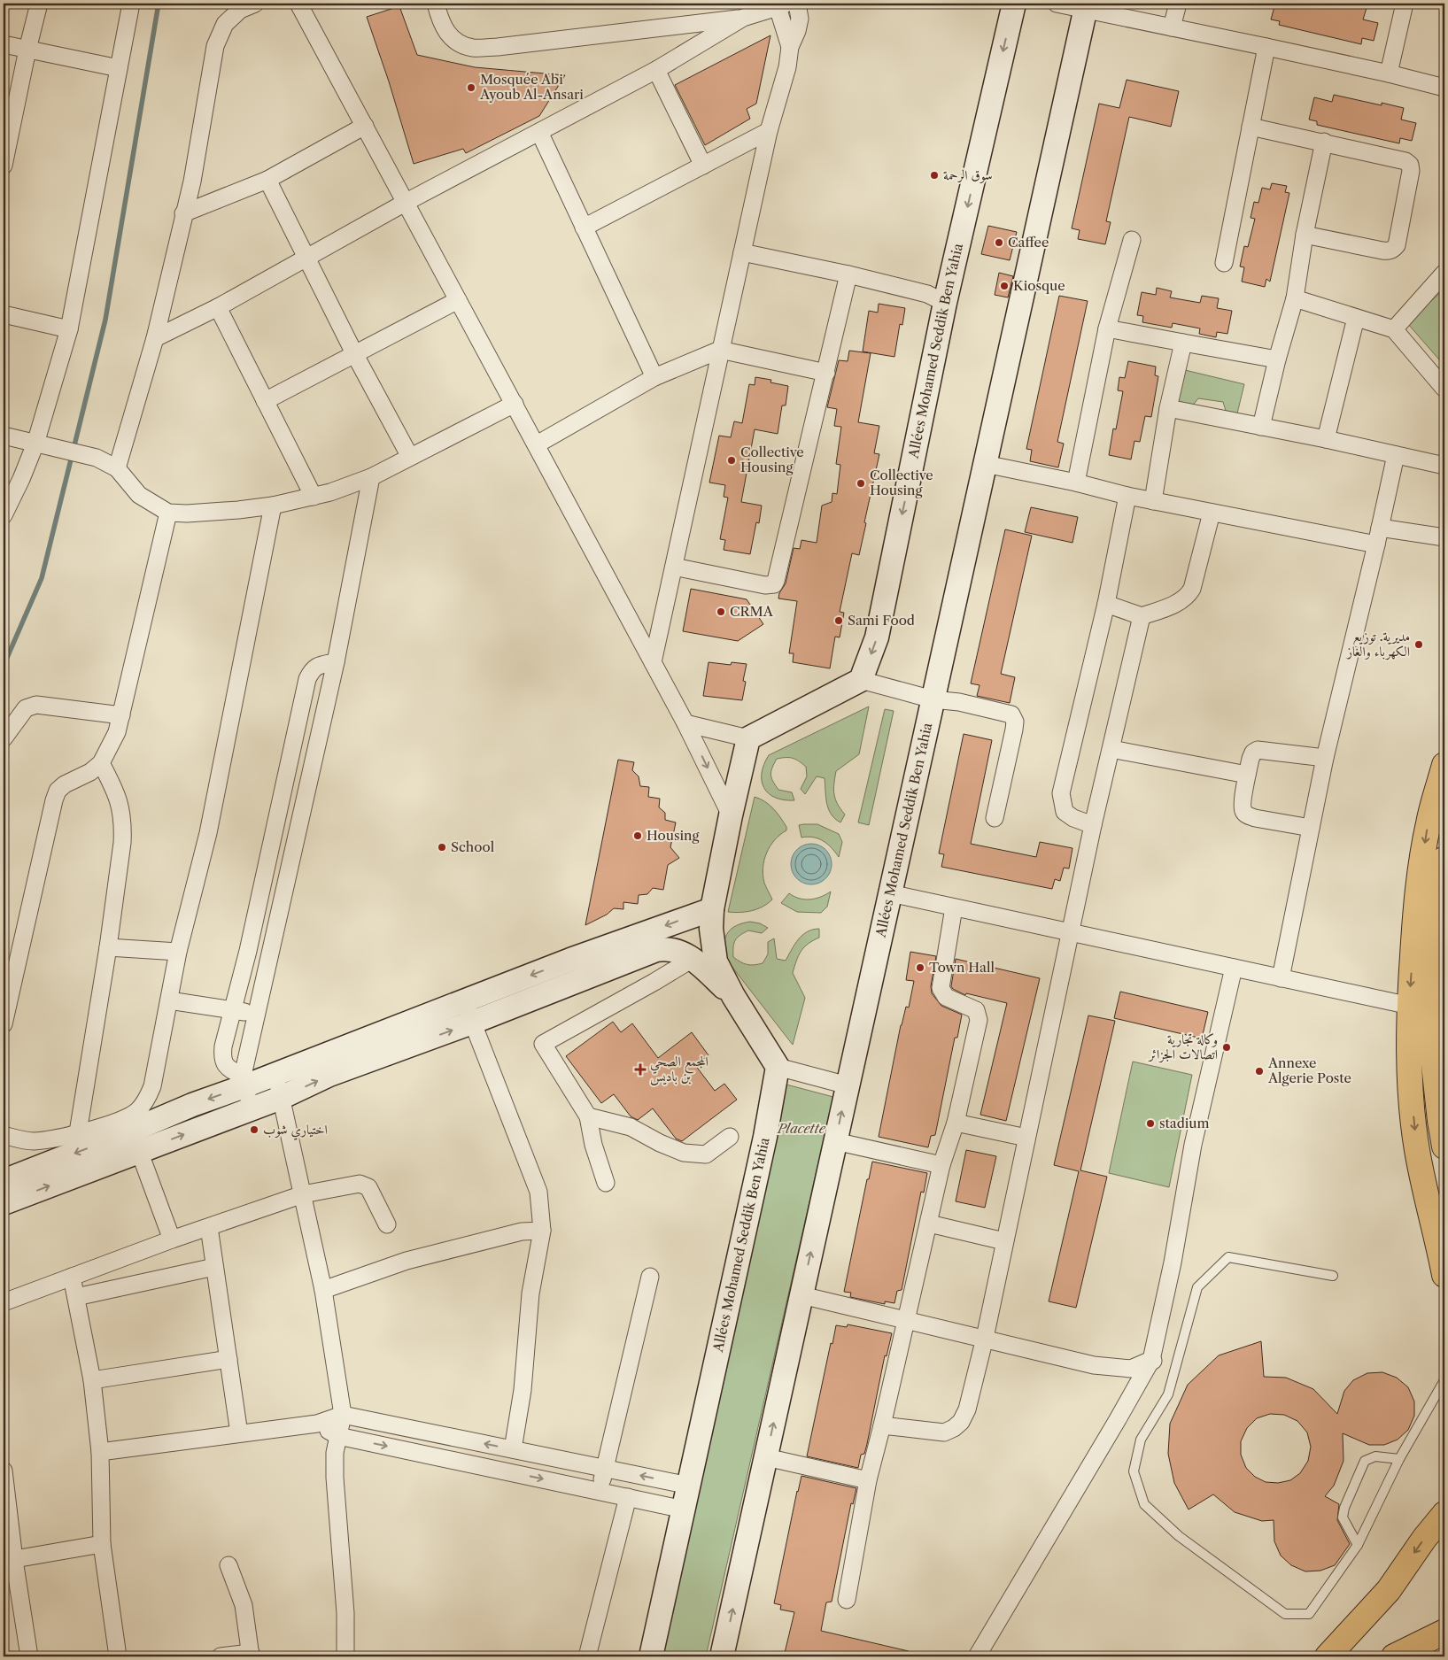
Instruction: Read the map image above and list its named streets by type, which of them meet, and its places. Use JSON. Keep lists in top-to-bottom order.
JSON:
{
  "streets": {
    "street": ["Allées Mohamed Seddik Ben Yahia"]
  },
  "parks": ["Placette"],
  "places": {
    "other": [
      "Mosquée Abi Ayoub Al-Ansari",
      "سوق الرحمة",
      "Caffee",
      "Kiosque",
      "ِCollective Housing",
      "Collective Housing",
      "CRMA",
      "Sami Food",
      "مديرية. توزيع الكهرباء والغاز",
      "Housing",
      "School",
      "Town Hall",
      "وكالة تجارية اتصالات الجزائر",
      "Annexe Algerie Poste",
      "stadium",
      "اختياري شوب"
    ],
    "health": ["المجمع الصحي بن باديس"]
  }
}
